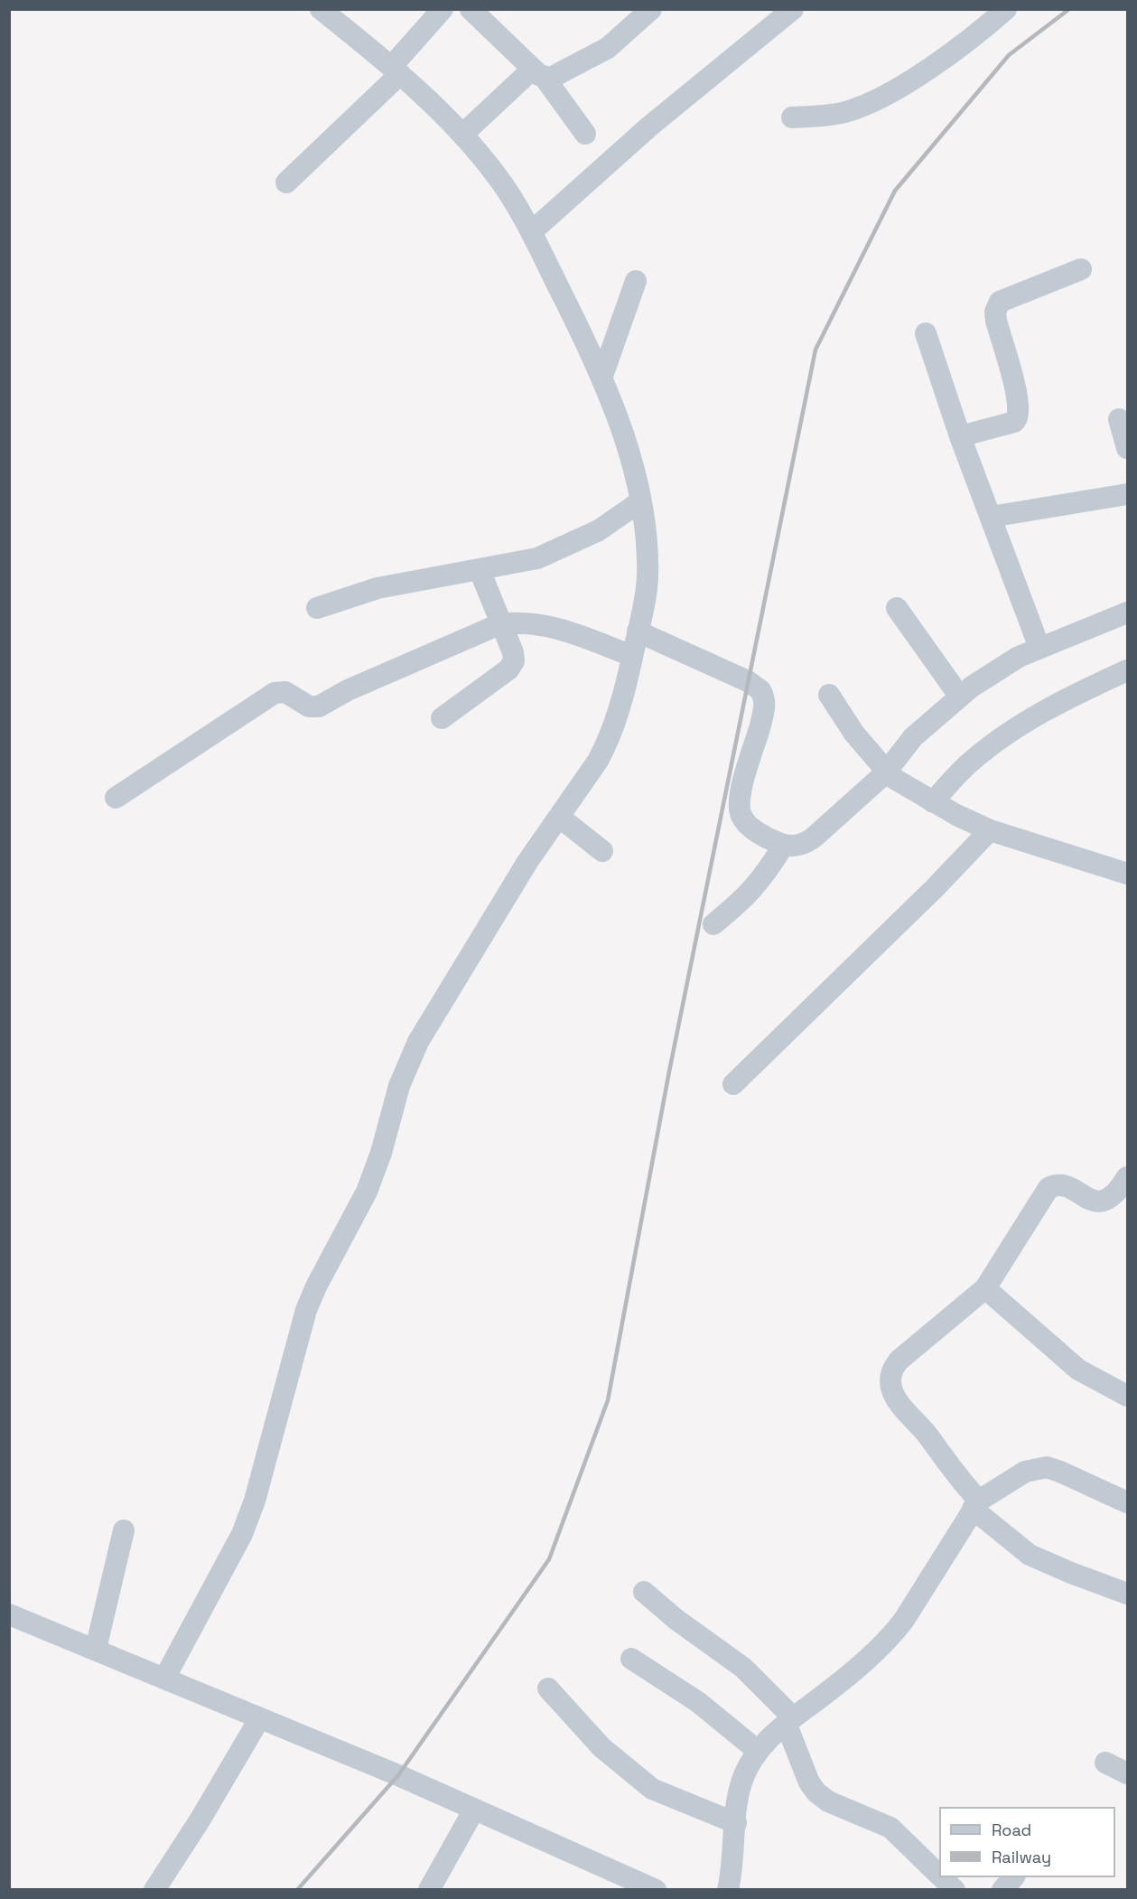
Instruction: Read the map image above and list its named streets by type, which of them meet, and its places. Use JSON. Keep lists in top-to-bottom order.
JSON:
{
  "legend": ["Road", "Railway"]
}
